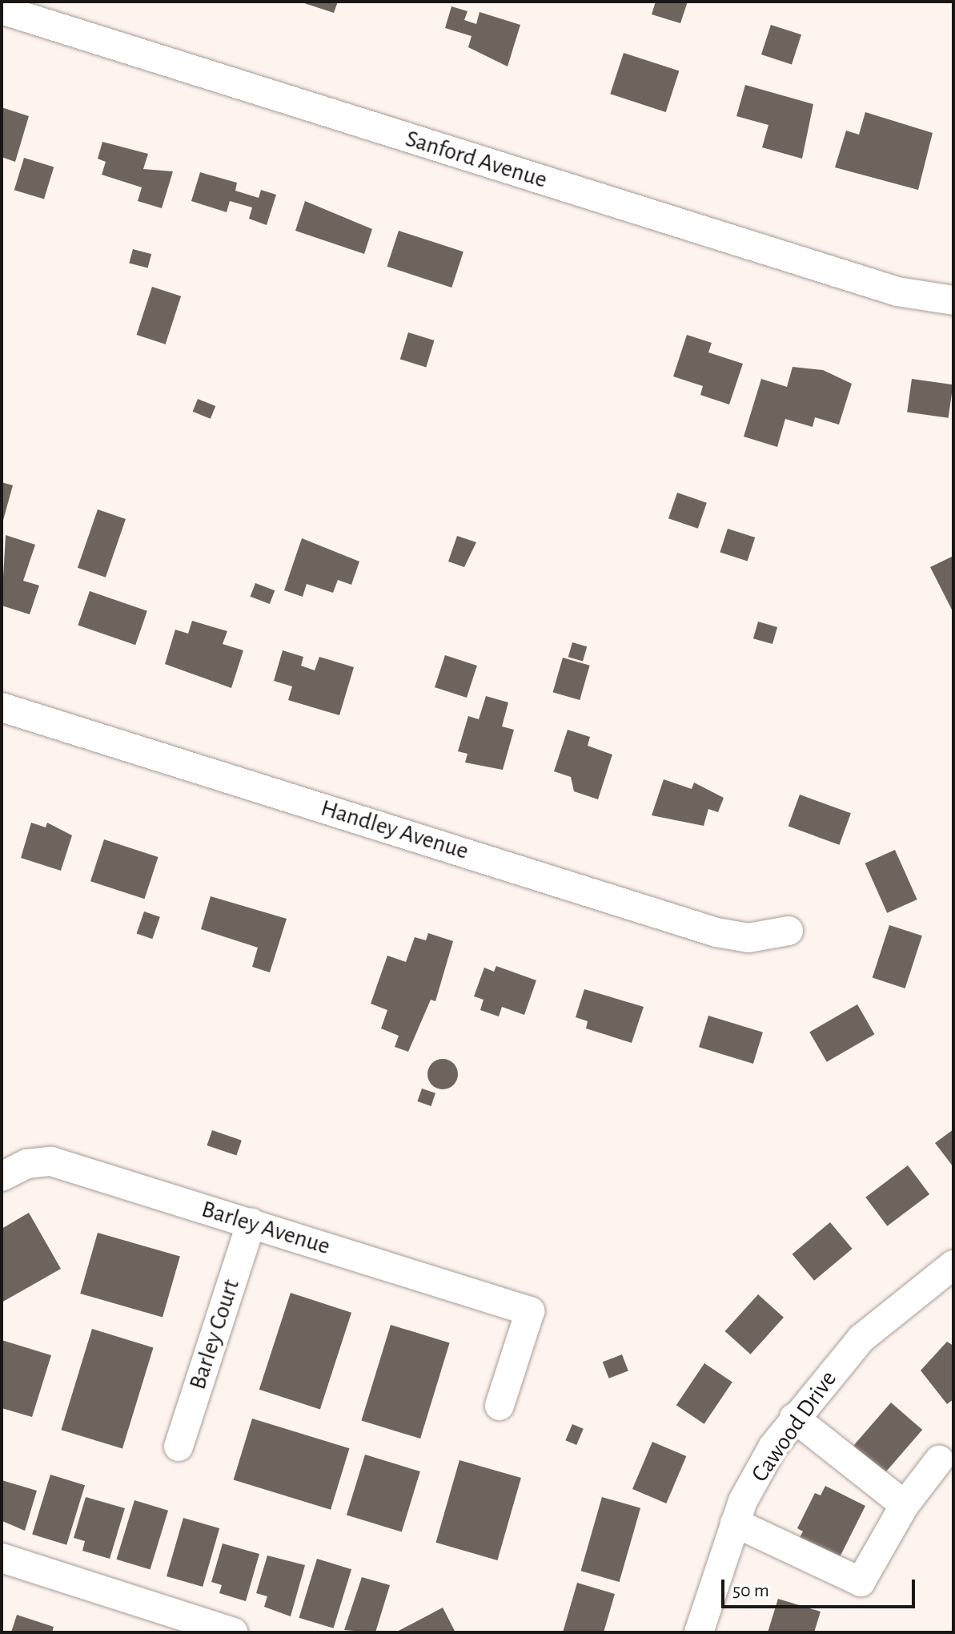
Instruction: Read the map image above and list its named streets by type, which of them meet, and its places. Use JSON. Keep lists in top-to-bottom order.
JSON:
{
  "streets": {
    "street": [
      "Sanford Avenue",
      "Handley Avenue",
      "Barley Avenue",
      "Barley Court",
      "Cawood Drive"
    ]
  },
  "crossings": [
    ["Barley Avenue", "Barley Court"]
  ],
  "scale_bar": "50 m"
}
